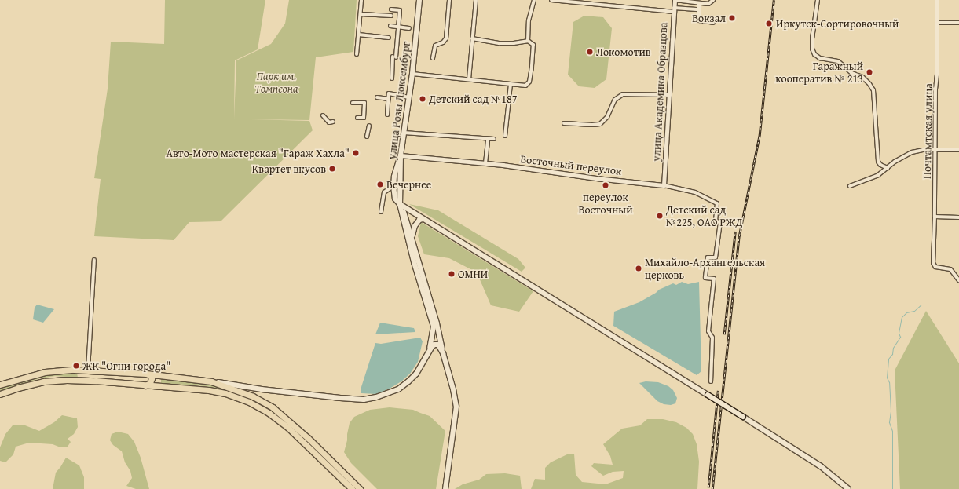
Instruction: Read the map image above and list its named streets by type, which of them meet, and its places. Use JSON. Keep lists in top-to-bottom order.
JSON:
{
  "streets": {
    "main road": ["улица Розы Люксембург"],
    "street": ["улица Академика Образцова", "Почтамтская улица", "Восточный переулок"]
  },
  "crossings": [
    ["улица Академика Образцова", "Восточный переулок"],
    ["улица Розы Люксембург", "Восточный переулок"]
  ],
  "parks": ["Парк им. Томпсона"],
  "places": [
    "Вокзал",
    "Иркутск-Сортировочный",
    "Локомотив",
    "Гаражный кооператив № 213",
    "Детский сад №187",
    "Авто-Мото мастерская \"Гараж Хахла\"",
    "Квартет вкусов",
    "Вечернее",
    "переулок Восточный",
    "Детский сад №225, ОАО РЖД",
    "Михайло-Архангельская церковь",
    "ОМНИ",
    "ЖК \"Огни города\""
  ]
}
